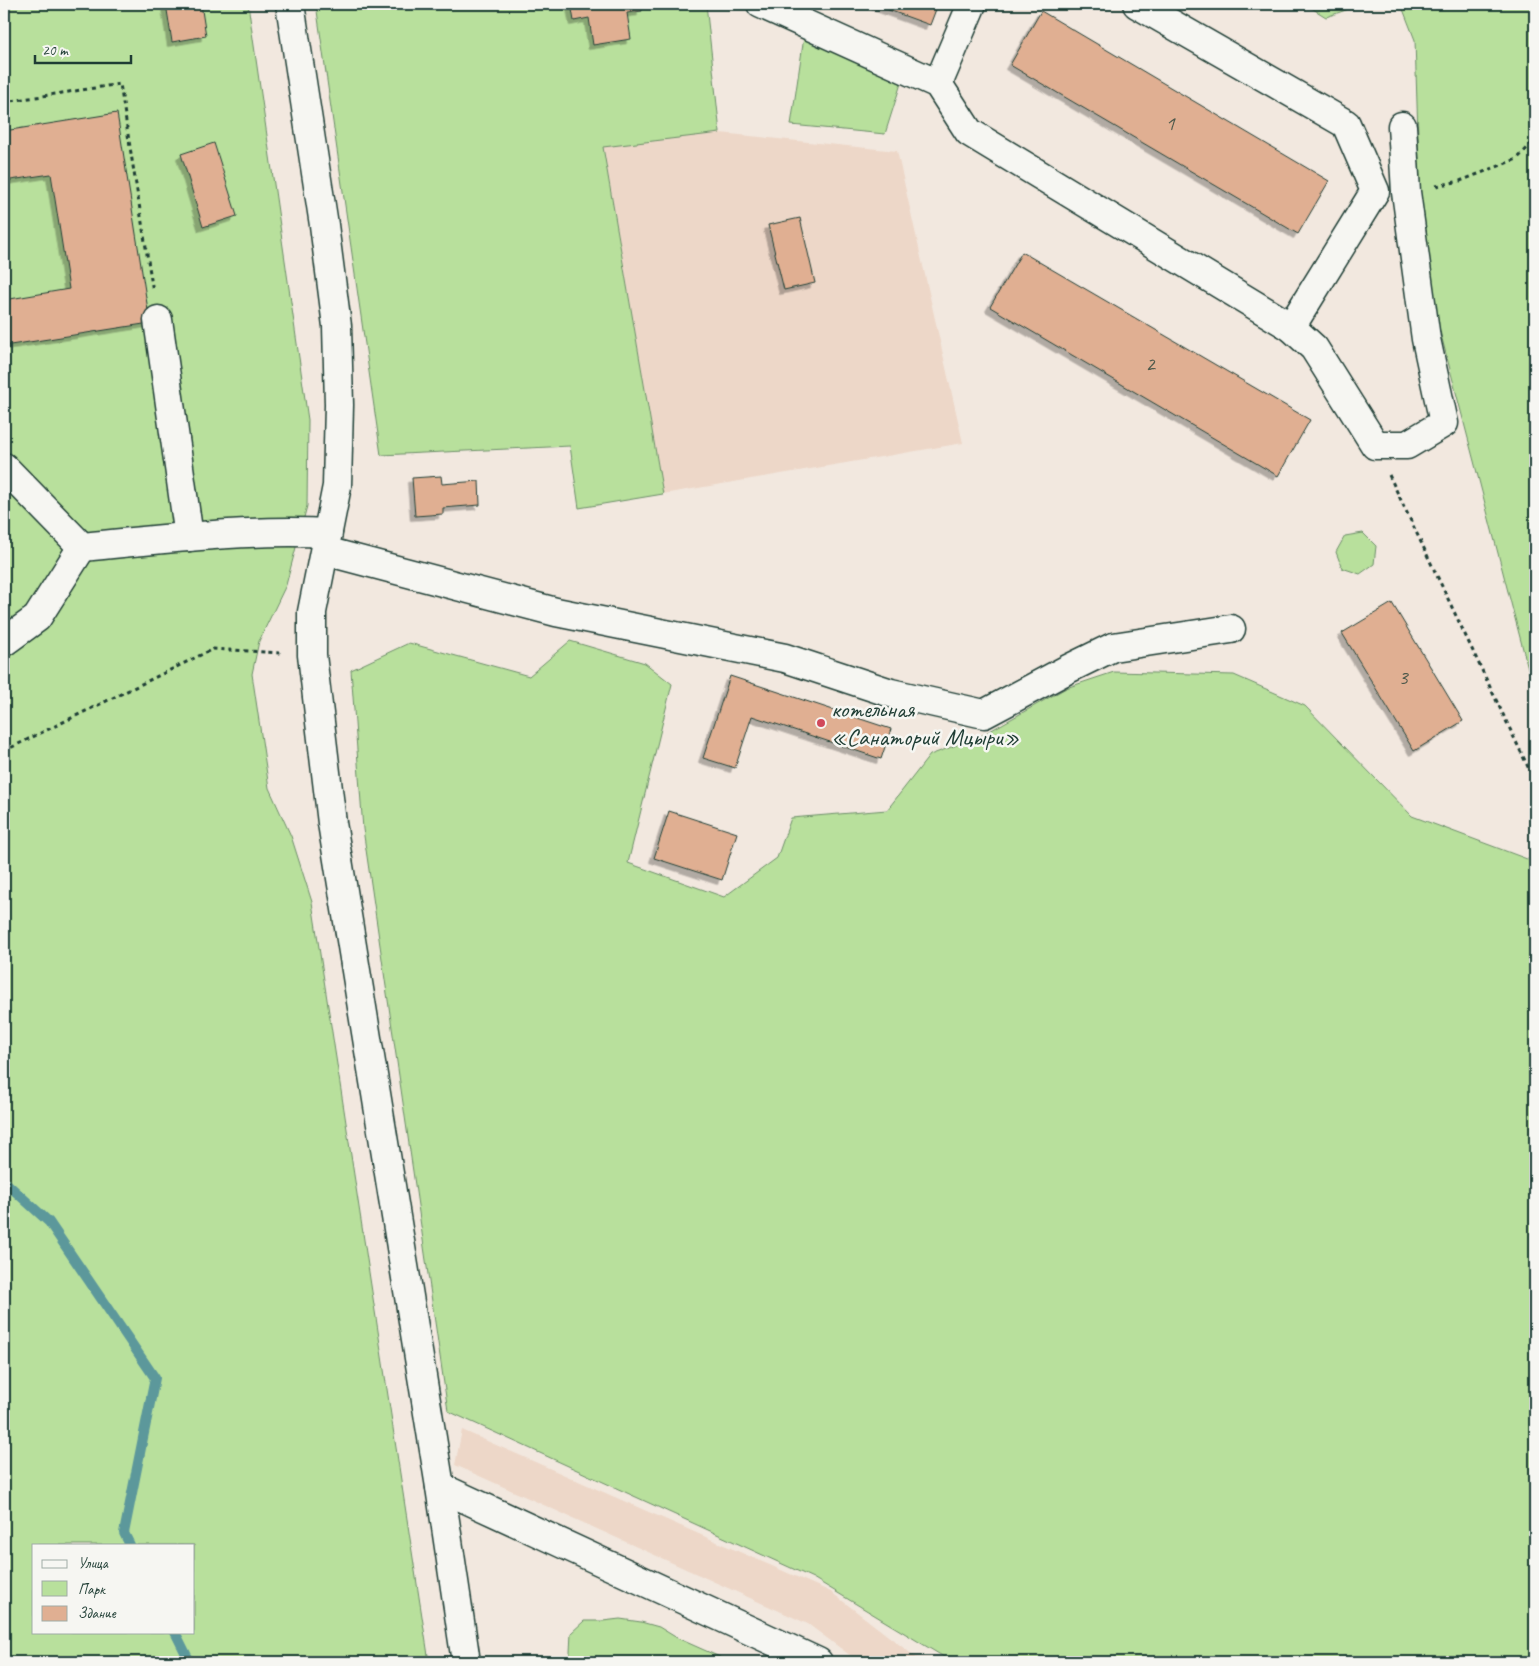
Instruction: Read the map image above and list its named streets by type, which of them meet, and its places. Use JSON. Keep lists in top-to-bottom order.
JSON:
{
  "places": ["котельная «Санаторий Мцыри»"],
  "house_numbers": ["1", "2", "3"],
  "legend": ["Улица", "Парк", "Здание"],
  "scale_bar": "20 m"
}
